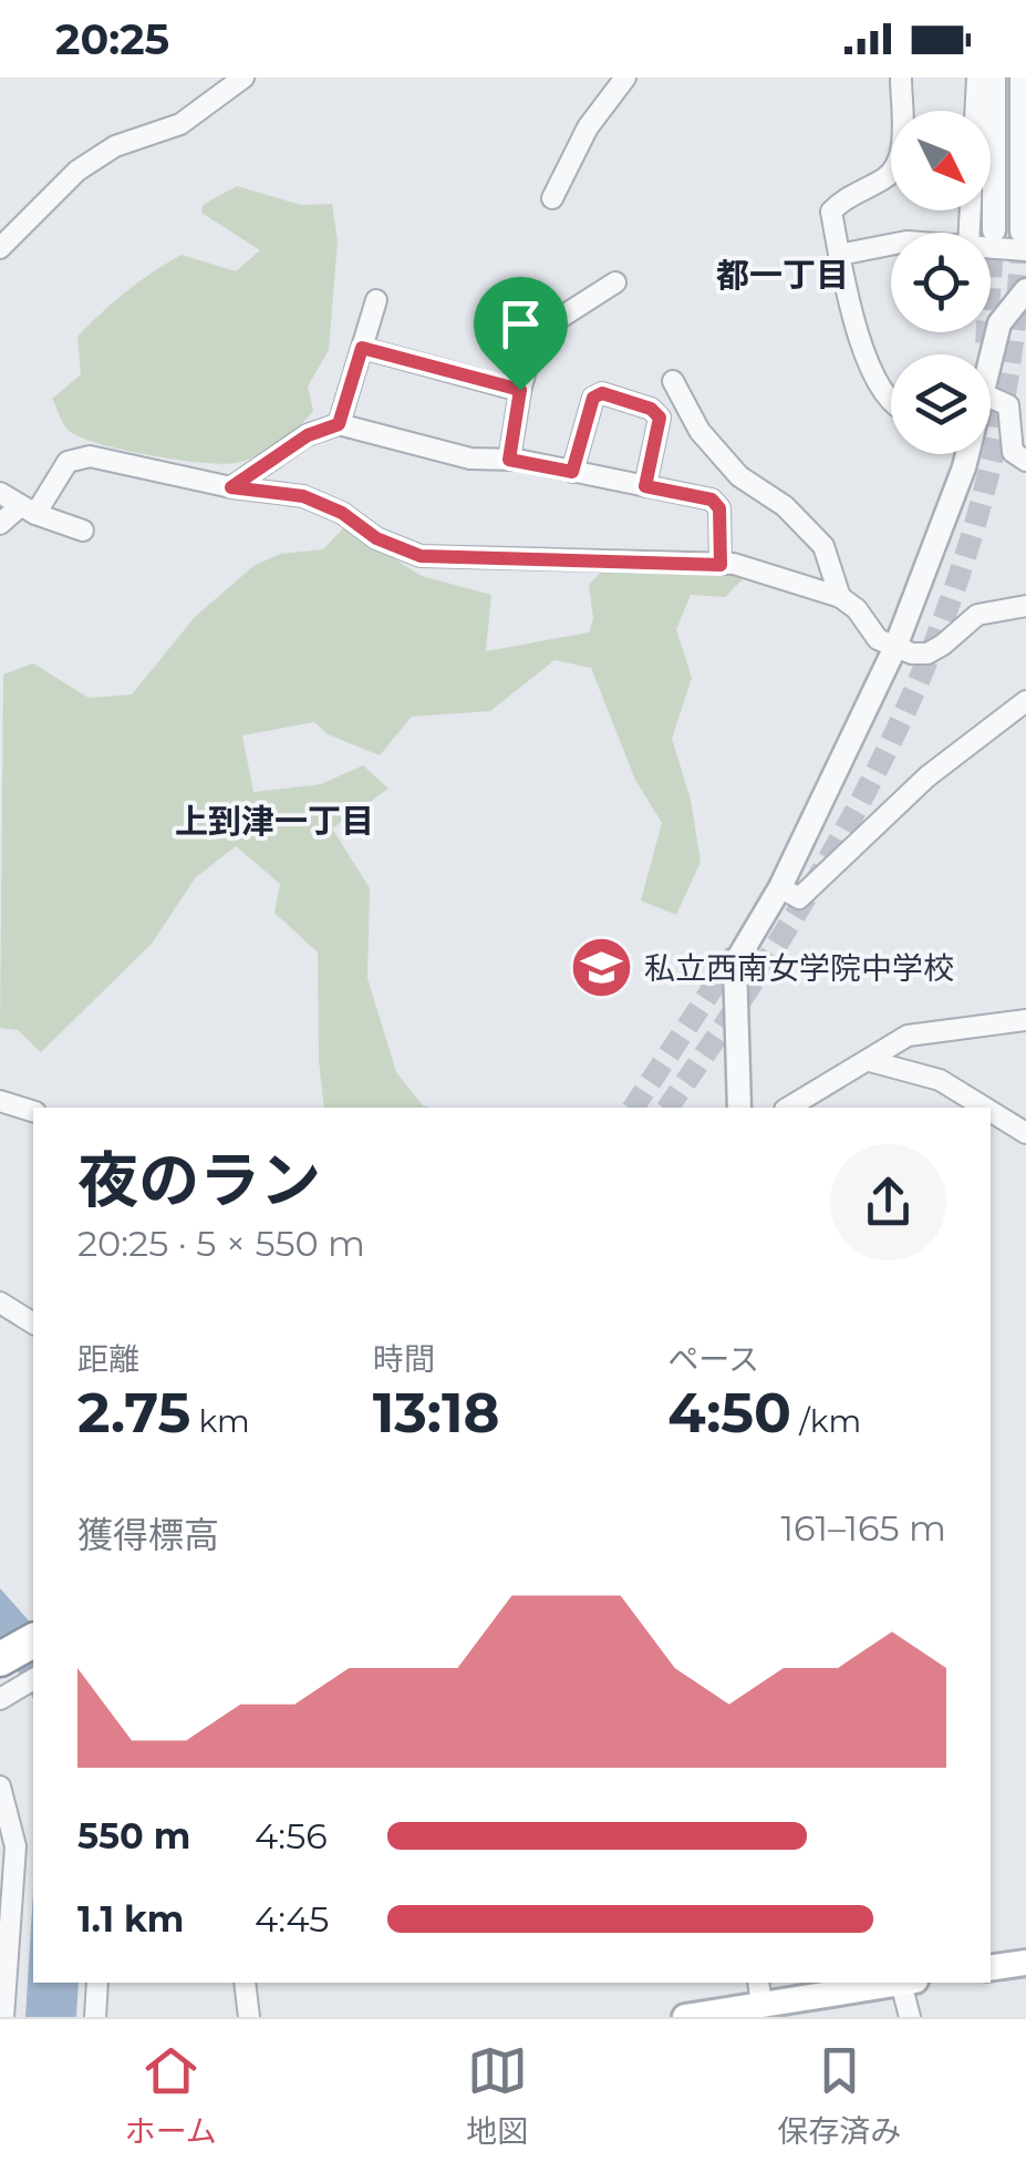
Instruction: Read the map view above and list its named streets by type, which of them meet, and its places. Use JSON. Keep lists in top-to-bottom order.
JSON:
{
  "districts": ["都一丁目", "上到津一丁目"],
  "places": {
    "school or university": ["私立西南女学院中学校"]
  },
  "north": "bottom right",
  "page": {
    "status": "20:25",
    "heading": ["夜のラン", "20:25 · 5 × 550 m"],
    "stats": [
      ["距離", "2.75 km"],
      ["時間", "13:18"],
      ["ペース", "4:50 /km"]
    ],
    "chart": ["獲得標高", "161–165 m"],
    "list": [
      {
        "name": "550 m",
        "note": "4:56"
      },
      {
        "name": "1.1 km",
        "note": "4:45"
      }
    ],
    "tabs": ["ホーム", "地図", "保存済み"]
  }
}
